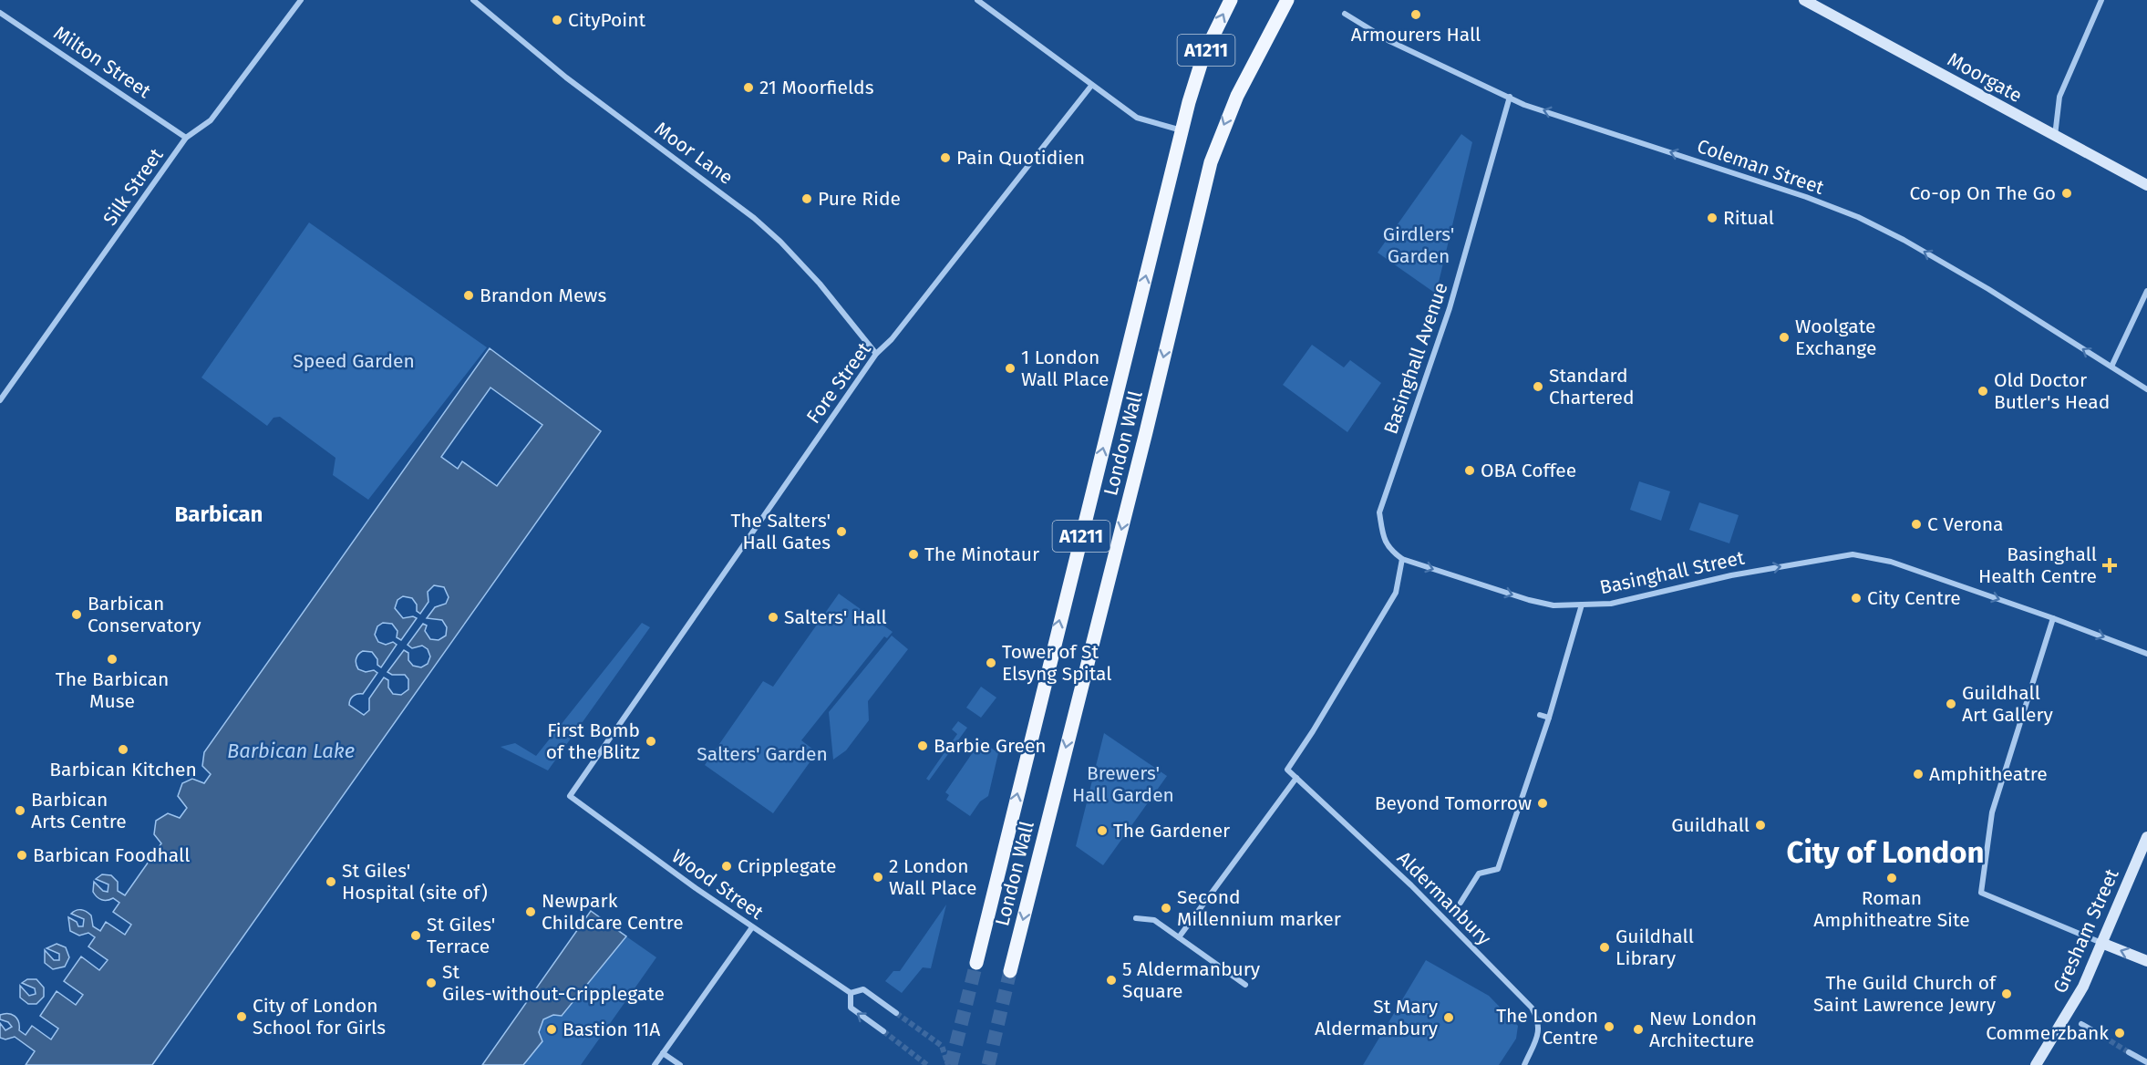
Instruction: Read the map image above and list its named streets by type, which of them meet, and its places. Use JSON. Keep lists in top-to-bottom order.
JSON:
{
  "streets": {
    "main road": ["A1211", "London Wall"],
    "street": [
      "Milton Street",
      "Moorgate",
      "Moor Lane",
      "Coleman Street",
      "Silk Street",
      "Basinghall Avenue",
      "Fore Street",
      "Basinghall Street",
      "Wood Street",
      "Aldermanbury",
      "Gresham Street"
    ]
  },
  "crossings": [
    ["Milton Street", "Silk Street"],
    ["Moor Lane", "Fore Street"],
    ["Coleman Street", "Basinghall Avenue"],
    ["Basinghall Avenue", "Basinghall Street"],
    ["Basinghall Avenue", "Aldermanbury"],
    ["Fore Street", "Wood Street"],
    ["Basinghall Street", "Aldermanbury"]
  ],
  "one_way": ["Coleman Street", "Basinghall Street"],
  "districts": ["Barbican", "City of London"],
  "water": ["Barbican Lake"],
  "parks": [
    "Girdlers' Garden",
    "Speed Garden",
    "Salters' Garden",
    "Brewers' Hall Garden"
  ],
  "places": {
    "other": [
      "Armourers Hall",
      "CityPoint",
      "21 Moorfields",
      "Pain Quotidien",
      "Co-op On The Go",
      "Pure Ride",
      "Ritual",
      "Brandon Mews",
      "Woolgate Exchange",
      "1 London Wall Place",
      "Standard Chartered",
      "Old Doctor Butler's Head",
      "OBA Coffee",
      "C Verona",
      "The Salters' Hall Gates",
      "The Minotaur",
      "City Centre",
      "Barbican Conservatory",
      "Salters' Hall",
      "The Barbican Muse",
      "Tower of St Elsyng Spital",
      "Guildhall Art Gallery",
      "First Bomb of the Blitz",
      "Barbie Green",
      "Barbican Kitchen",
      "Amphitheatre",
      "Beyond Tomorrow",
      "Barbican Arts Centre",
      "Guildhall",
      "The Gardener",
      "Barbican Foodhall",
      "Cripplegate",
      "2 London Wall Place",
      "Roman Amphitheatre Site",
      "St Giles' Hospital (site of)",
      "Second Millennium marker",
      "Newpark Childcare Centre",
      "St Giles' Terrace",
      "Guildhall Library",
      "5 Aldermanbury Square",
      "St Giles-without-Cripplegate",
      "The Guild Church of Saint Lawrence Jewry",
      "City of London School for Girls",
      "St Mary Aldermanbury",
      "The London Centre",
      "Bastion 11A",
      "New London Architecture",
      "Commerzbank"
    ],
    "health": ["Basinghall Health Centre"]
  }
}
